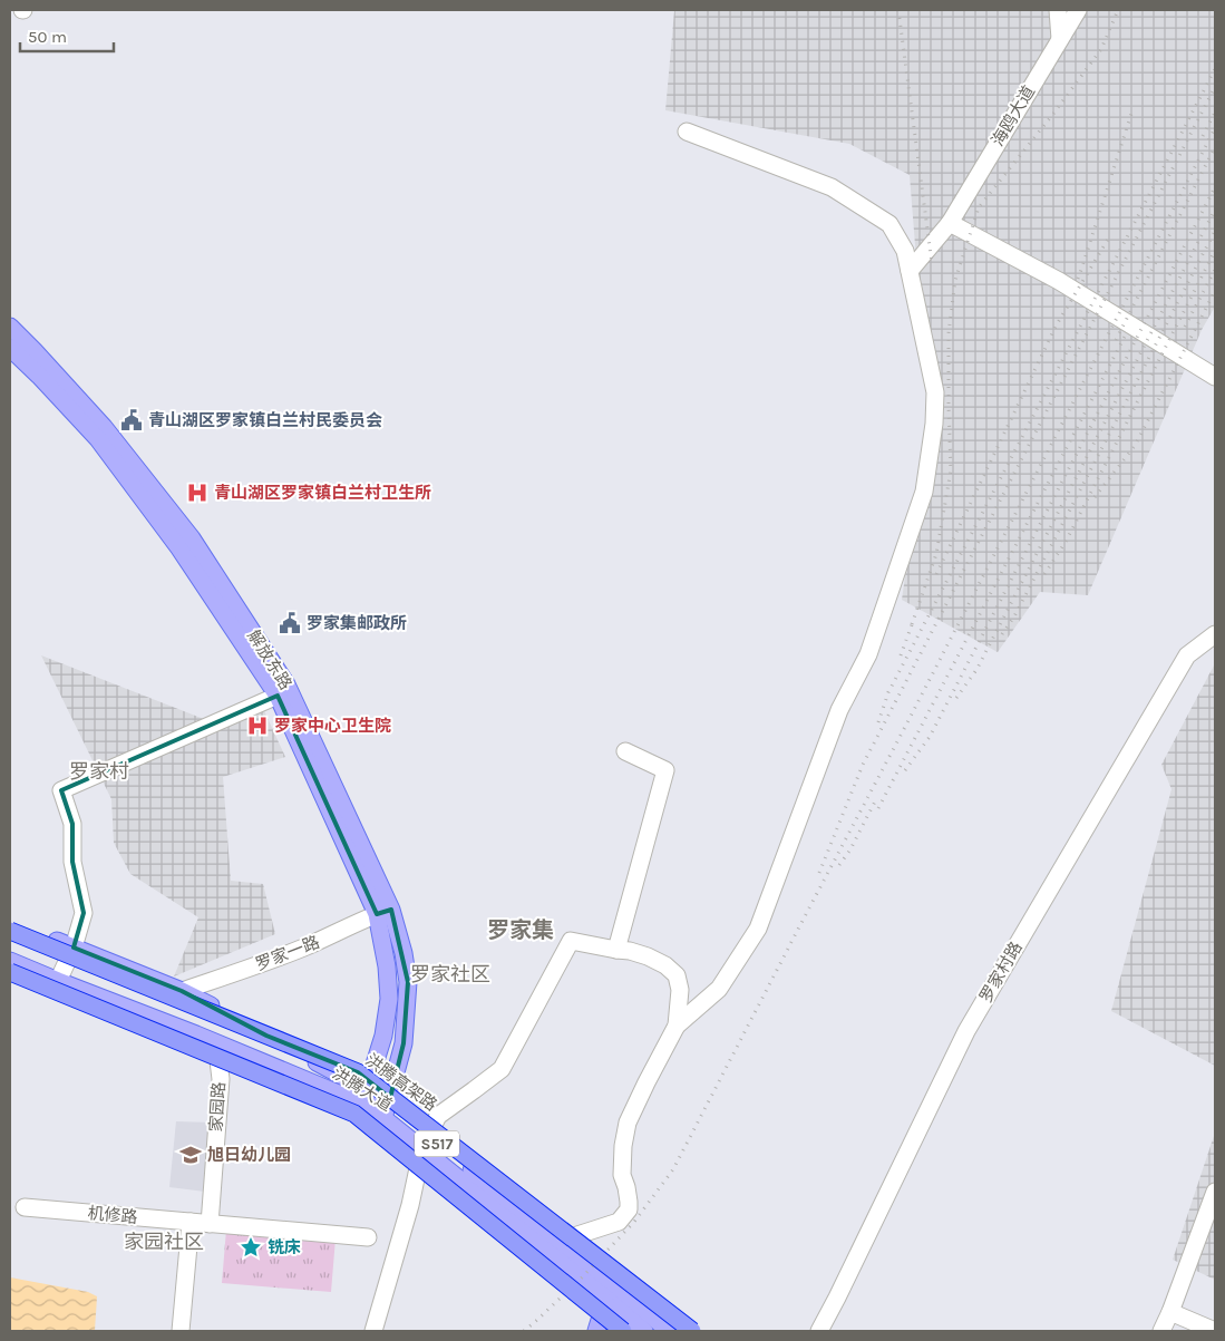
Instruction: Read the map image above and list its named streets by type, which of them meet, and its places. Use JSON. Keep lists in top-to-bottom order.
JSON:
{
  "streets": {
    "highway": ["洪腾高架路"],
    "main road": ["解放东路", "洪腾大道", "S517"],
    "street": [
      "海鸥大道",
      "罗家一路",
      "罗家村路",
      "家园路",
      "机修路"
    ]
  },
  "crossings": [
    ["解放东路", "罗家一路"],
    ["解放东路", "洪腾大道"],
    ["罗家一路", "洪腾大道"],
    ["洪腾大道", "家园路"],
    ["家园路", "机修路"]
  ],
  "districts": [
    "罗家村",
    "罗家集",
    "罗家社区",
    "家园社区"
  ],
  "places": {
    "public building": ["青山湖区罗家镇白兰村民委员会", "罗家集邮政所"],
    "hospital": ["青山湖区罗家镇白兰村卫生所", "罗家中心卫生院"],
    "school or university": ["旭日幼儿园"],
    "place": ["铣床"]
  },
  "scale_bar": "50 m"
}
